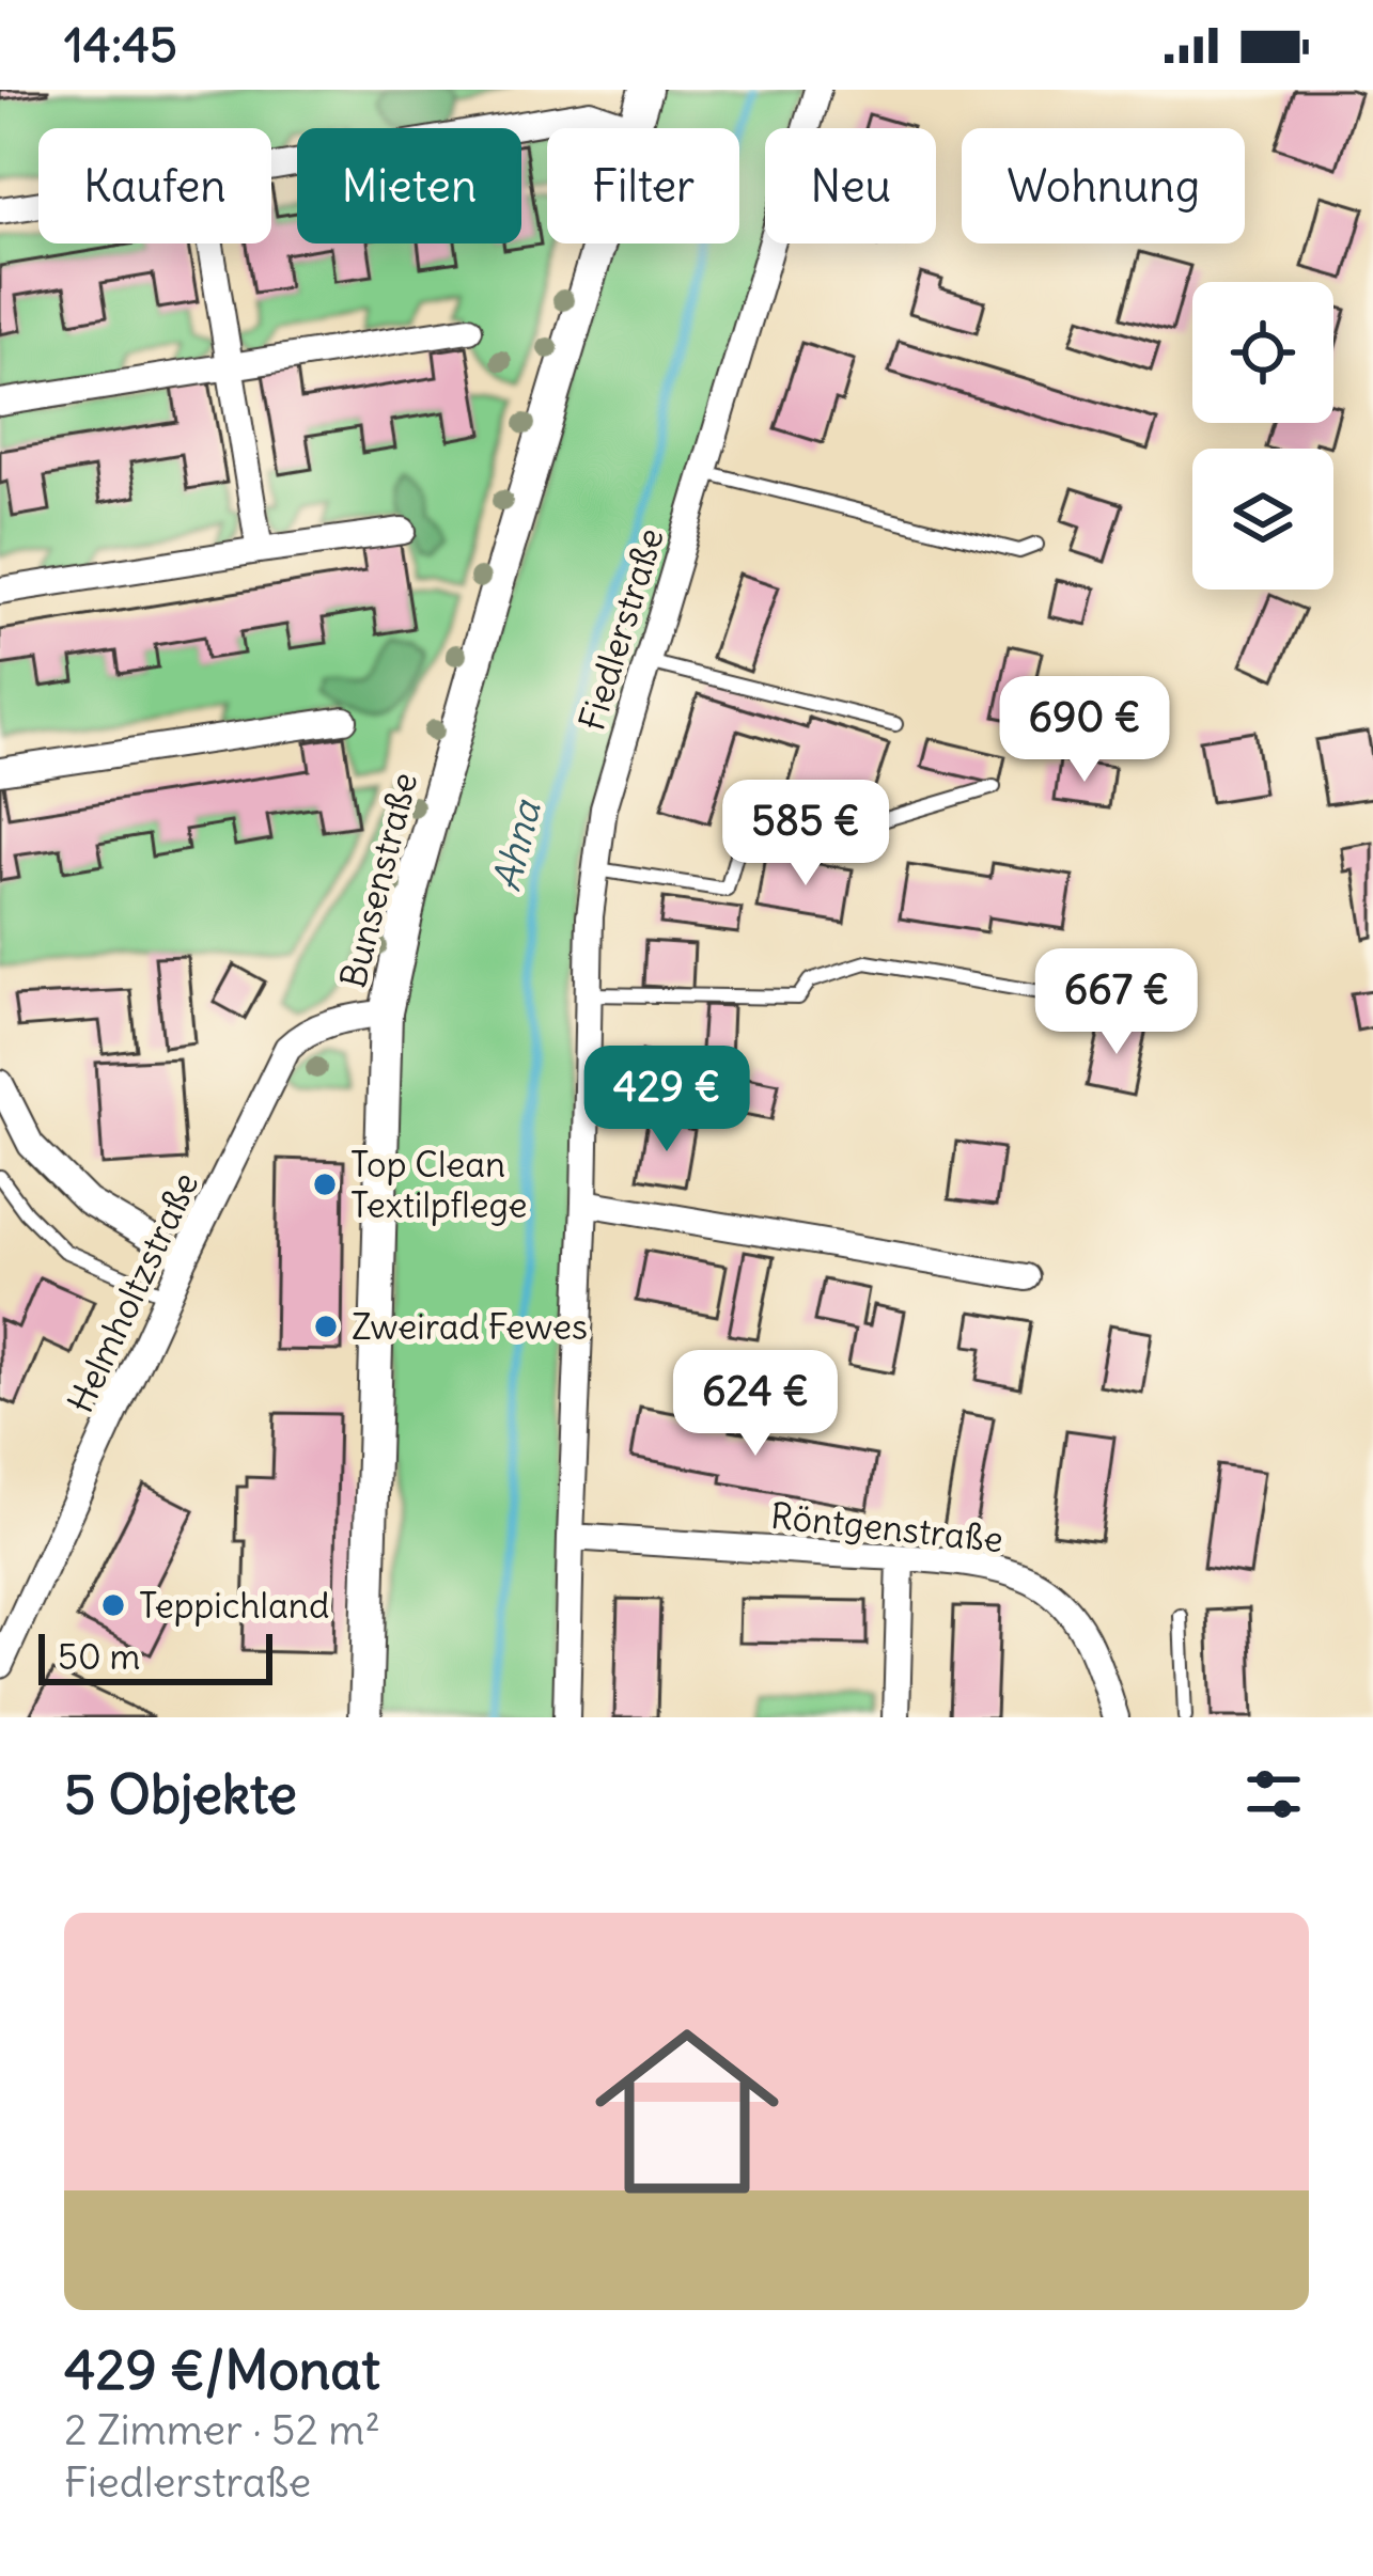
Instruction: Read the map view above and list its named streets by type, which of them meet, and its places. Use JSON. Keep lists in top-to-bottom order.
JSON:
{
  "streets": {
    "street": [
      "Fiedlerstraße",
      "Bunsenstraße",
      "Helmholtzstraße",
      "Röntgenstraße"
    ]
  },
  "crossings": [
    ["Fiedlerstraße", "Röntgenstraße"],
    ["Bunsenstraße", "Helmholtzstraße"]
  ],
  "water": ["Ahna"],
  "places": ["Top Clean Textilpflege", "Zweirad Fewes", "Teppichland"],
  "scale_bar": "50 m",
  "page": {
    "status": "14:45",
    "chip": [
      "Kaufen",
      "Mieten",
      "Filter",
      "Neu",
      "Wohnung"
    ],
    "price": [
      "690 €",
      "585 €",
      "667 €",
      "429 €",
      "624 €"
    ],
    "scale": "50 m",
    "heading": "5 Objekte",
    "list": [
      {
        "name": "429 €/Monat",
        "note": "2 Zimmer · 52 m² · Fiedlerstraße"
      }
    ]
  }
}
